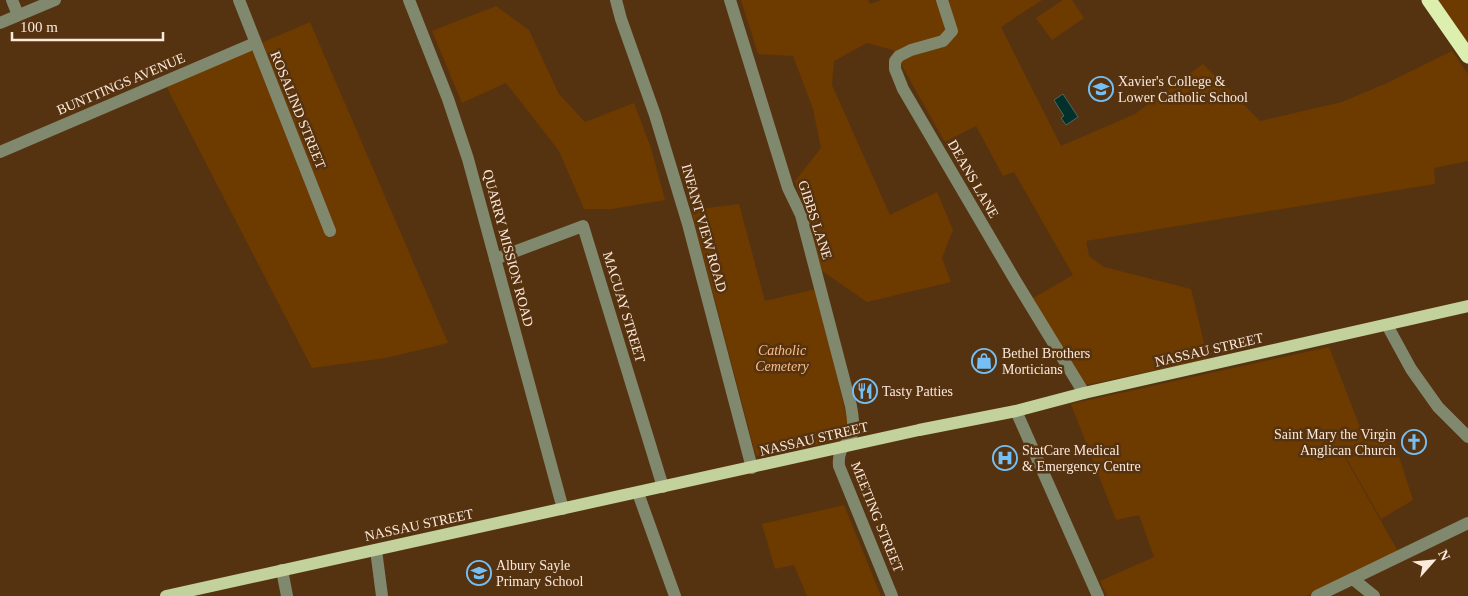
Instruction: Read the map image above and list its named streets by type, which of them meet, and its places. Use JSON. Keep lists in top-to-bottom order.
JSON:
{
  "streets": {
    "main road": ["NASSAU STREET"],
    "street": [
      "BUNTTINGS AVENUE",
      "ROSALIND STREET",
      "DEANS LANE",
      "GIBBS LANE",
      "INFANT VIEW ROAD",
      "QUARRY MISSION ROAD",
      "MACUAY STREET",
      "MEETING STREET"
    ]
  },
  "crossings": [
    ["BUNTTINGS AVENUE", "ROSALIND STREET"],
    ["DEANS LANE", "NASSAU STREET"],
    ["GIBBS LANE", "NASSAU STREET"],
    ["GIBBS LANE", "MEETING STREET"],
    ["INFANT VIEW ROAD", "NASSAU STREET"],
    ["QUARRY MISSION ROAD", "MACUAY STREET"],
    ["QUARRY MISSION ROAD", "NASSAU STREET"],
    ["MACUAY STREET", "NASSAU STREET"],
    ["NASSAU STREET", "MEETING STREET"]
  ],
  "parks": ["Catholic Cemetery"],
  "places": {
    "school or university": ["Xavier's College & Lower Catholic School", "Albury Sayle Primary School"],
    "shop": ["Bethel Brothers Morticians"],
    "restaurant": ["Tasty Patties"],
    "church": ["Saint Mary the Virgin Anglican Church"],
    "hospital": ["StatCare Medical & Emergency Centre"]
  },
  "scale_bar": "100 m",
  "north": "top right"
}
